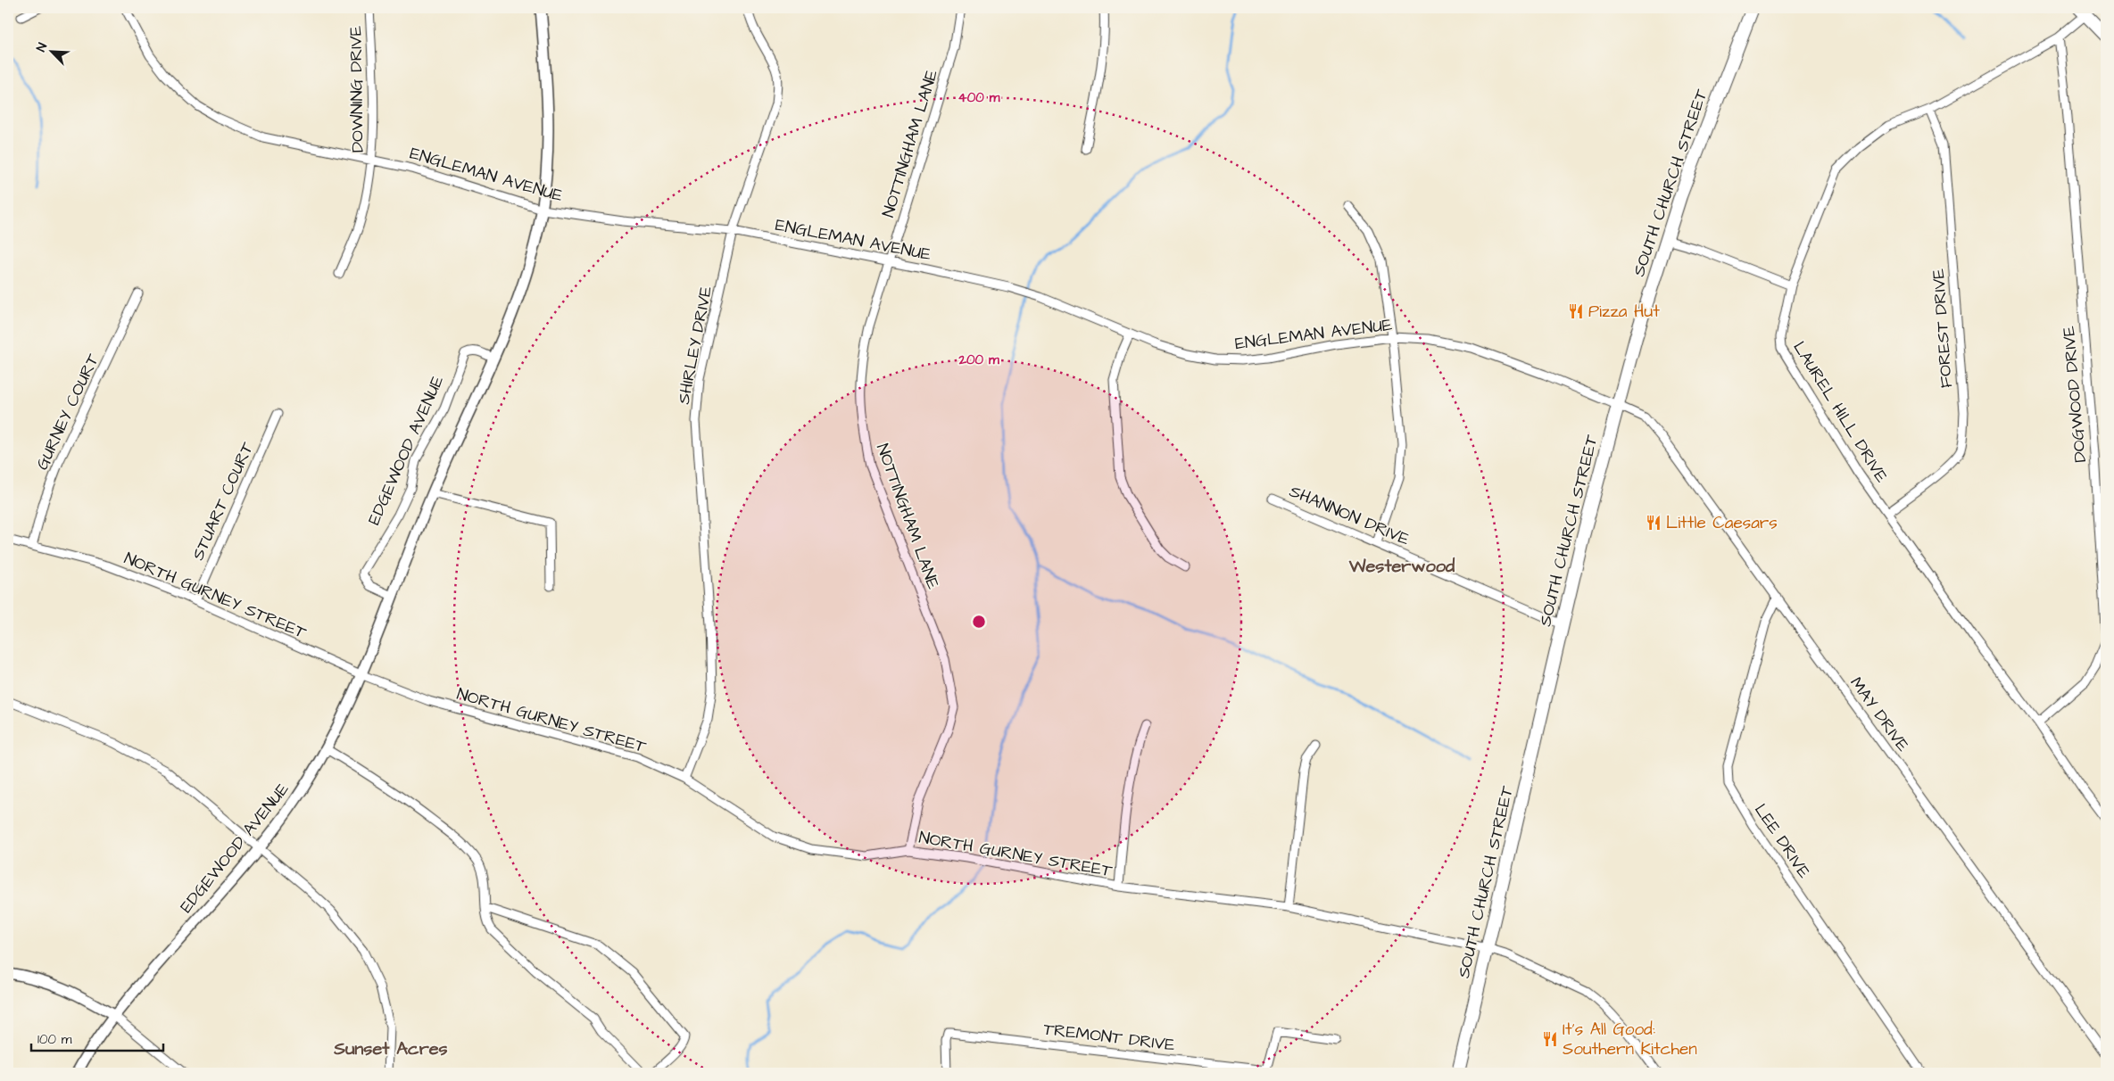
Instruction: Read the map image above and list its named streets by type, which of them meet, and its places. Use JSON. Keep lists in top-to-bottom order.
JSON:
{
  "streets": {
    "main road": ["SOUTH CHURCH STREET"],
    "street": [
      "DOWNING DRIVE",
      "NOTTINGHAM LANE",
      "ENGLEMAN AVENUE",
      "FOREST DRIVE",
      "SHIRLEY DRIVE",
      "DOGWOOD DRIVE",
      "GURNEY COURT",
      "LAUREL HILL DRIVE",
      "EDGEWOOD AVENUE",
      "STUART COURT",
      "SHANNON DRIVE",
      "NORTH GURNEY STREET",
      "MAY DRIVE",
      "LEE DRIVE",
      "TREMONT DRIVE"
    ]
  },
  "crossings": [
    ["DOWNING DRIVE", "ENGLEMAN AVENUE"],
    ["NOTTINGHAM LANE", "ENGLEMAN AVENUE"],
    ["NOTTINGHAM LANE", "NORTH GURNEY STREET"],
    ["ENGLEMAN AVENUE", "SOUTH CHURCH STREET"],
    ["ENGLEMAN AVENUE", "SHIRLEY DRIVE"],
    ["ENGLEMAN AVENUE", "EDGEWOOD AVENUE"],
    ["ENGLEMAN AVENUE", "MAY DRIVE"],
    ["SOUTH CHURCH STREET", "SHANNON DRIVE"],
    ["SOUTH CHURCH STREET", "NORTH GURNEY STREET"],
    ["SOUTH CHURCH STREET", "MAY DRIVE"],
    ["FOREST DRIVE", "LAUREL HILL DRIVE"],
    ["SHIRLEY DRIVE", "NORTH GURNEY STREET"],
    ["DOGWOOD DRIVE", "LAUREL HILL DRIVE"],
    ["GURNEY COURT", "NORTH GURNEY STREET"],
    ["EDGEWOOD AVENUE", "NORTH GURNEY STREET"],
    ["STUART COURT", "NORTH GURNEY STREET"],
    ["MAY DRIVE", "LEE DRIVE"]
  ],
  "districts": ["Westerwood", "Sunset Acres"],
  "places": {
    "restaurant": ["Pizza Hut", "Little Caesars", "It's All Good: Southern Kitchen"]
  },
  "scale_bar": "100 m",
  "north": "top left",
  "rings": ["400 m", "200 m"]
}
